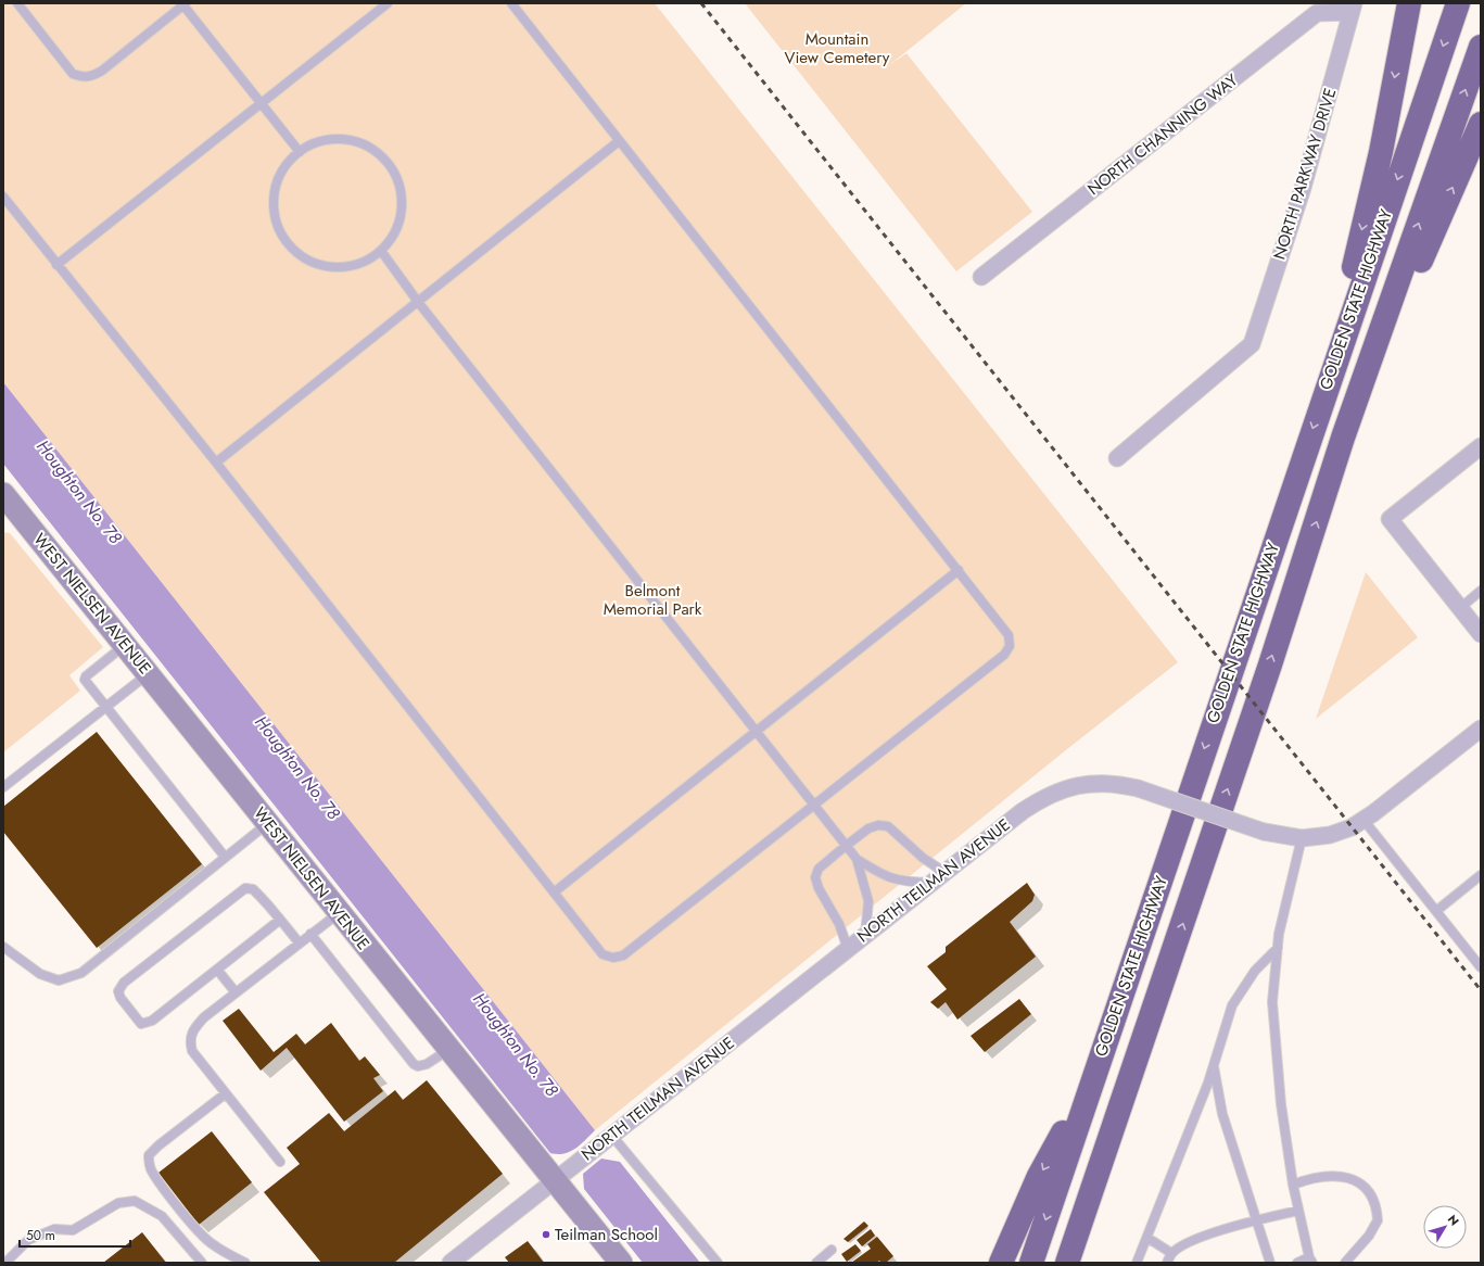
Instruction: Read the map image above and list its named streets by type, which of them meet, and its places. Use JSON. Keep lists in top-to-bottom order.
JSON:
{
  "streets": {
    "highway": ["GOLDEN STATE HIGHWAY"],
    "street": [
      "NORTH CHANNING WAY",
      "NORTH PARKWAY DRIVE",
      "WEST NIELSEN AVENUE",
      "NORTH TEILMAN AVENUE"
    ]
  },
  "crossings": [
    ["NORTH CHANNING WAY", "NORTH PARKWAY DRIVE"],
    ["WEST NIELSEN AVENUE", "NORTH TEILMAN AVENUE"]
  ],
  "water": ["Houghton No. 78"],
  "parks": ["Mountain View Cemetery", "Belmont Memorial Park"],
  "places": ["Teilman School"],
  "scale_bar": "50 m",
  "north": "top right"
}
